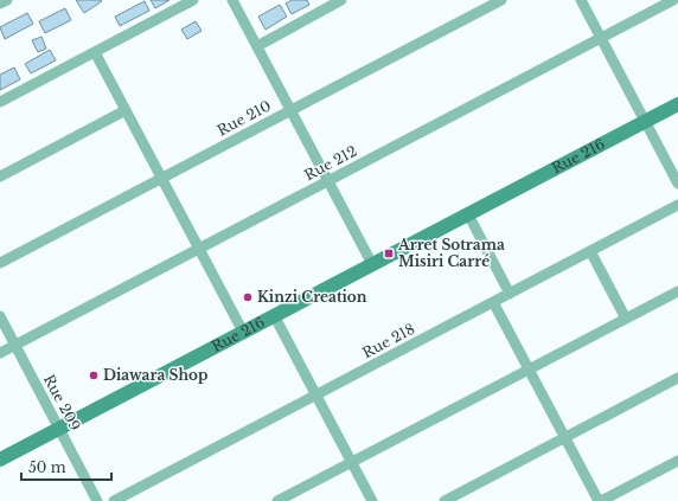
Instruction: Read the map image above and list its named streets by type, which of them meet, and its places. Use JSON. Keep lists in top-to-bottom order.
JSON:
{
  "streets": {
    "street": [
      "Rue 210",
      "Rue 216",
      "Rue 212",
      "Rue 218",
      "Rue 209"
    ]
  },
  "crossings": [
    ["Rue 216", "Rue 209"],
    ["Rue 212", "Rue 209"]
  ],
  "places": {
    "transit": ["Arret Sotrama Misiri Carré"],
    "other": ["Kinzi Creation", "Diawara Shop"]
  },
  "scale_bar": "50 m"
}
